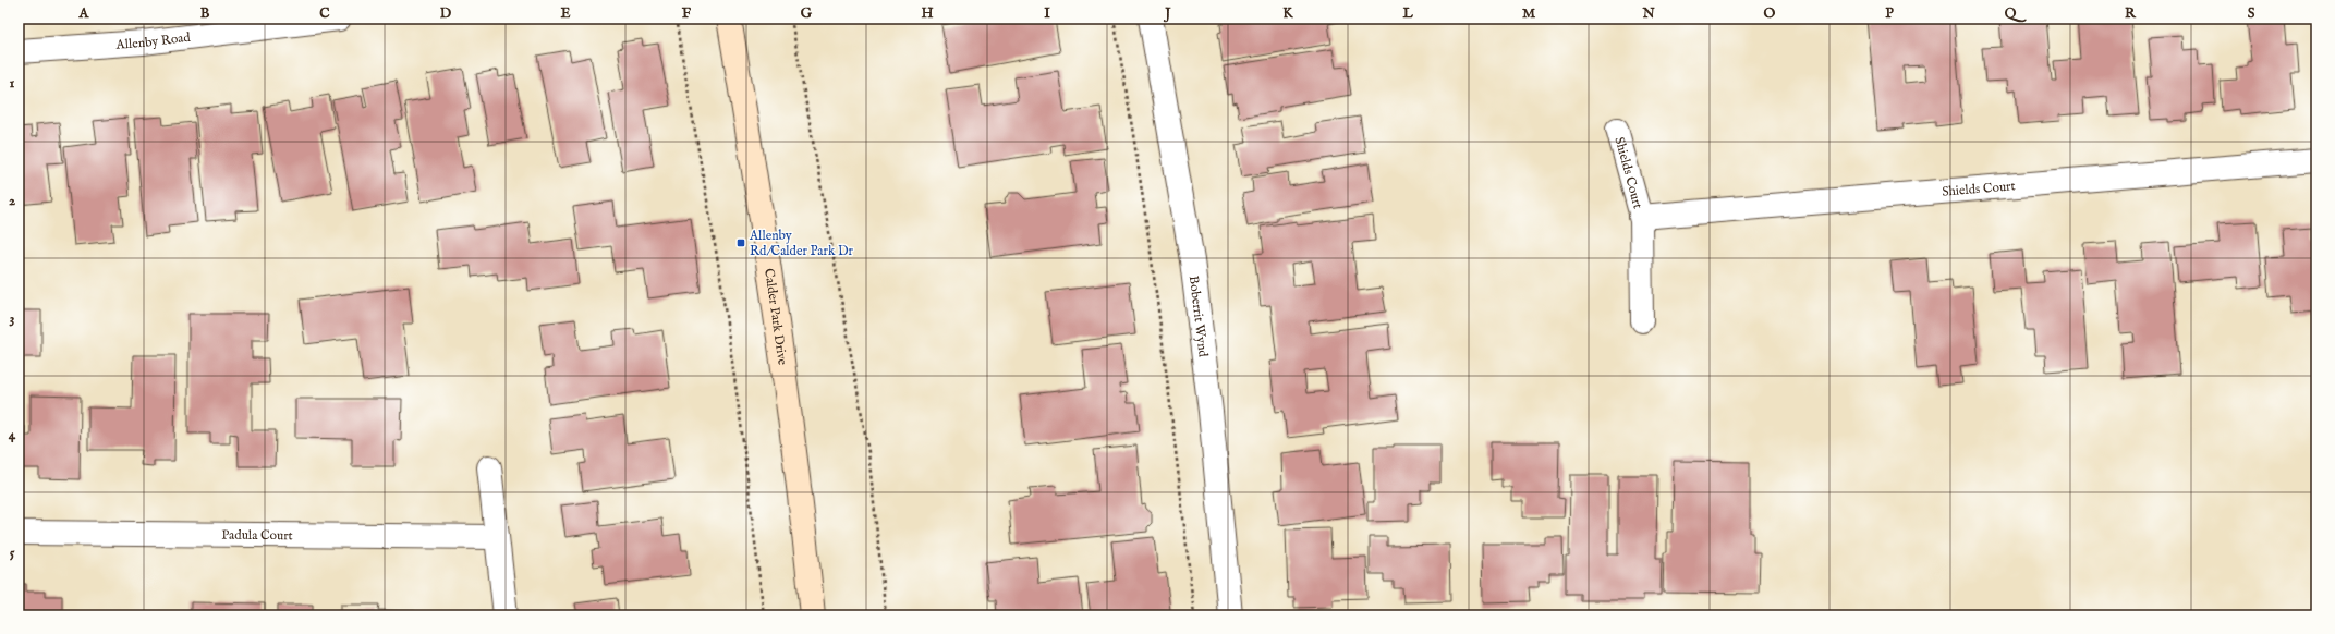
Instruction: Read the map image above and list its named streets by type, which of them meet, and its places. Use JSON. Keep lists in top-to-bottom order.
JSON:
{
  "streets": {
    "street": [
      "Allenby Road",
      "Shields Court",
      "Calder Park Drive",
      "Boberrit Wynd",
      "Padula Court"
    ]
  },
  "places": {
    "transit": ["Allenby Rd/Calder Park Dr"]
  },
  "grid": {
    "columns": [
      "A",
      "B",
      "C",
      "D",
      "E",
      "F",
      "G",
      "H",
      "I",
      "J",
      "K",
      "L",
      "M",
      "N",
      "O",
      "P",
      "Q",
      "R",
      "S"
    ],
    "rows": [
      "1",
      "2",
      "3",
      "4",
      "5"
    ]
  }
}
